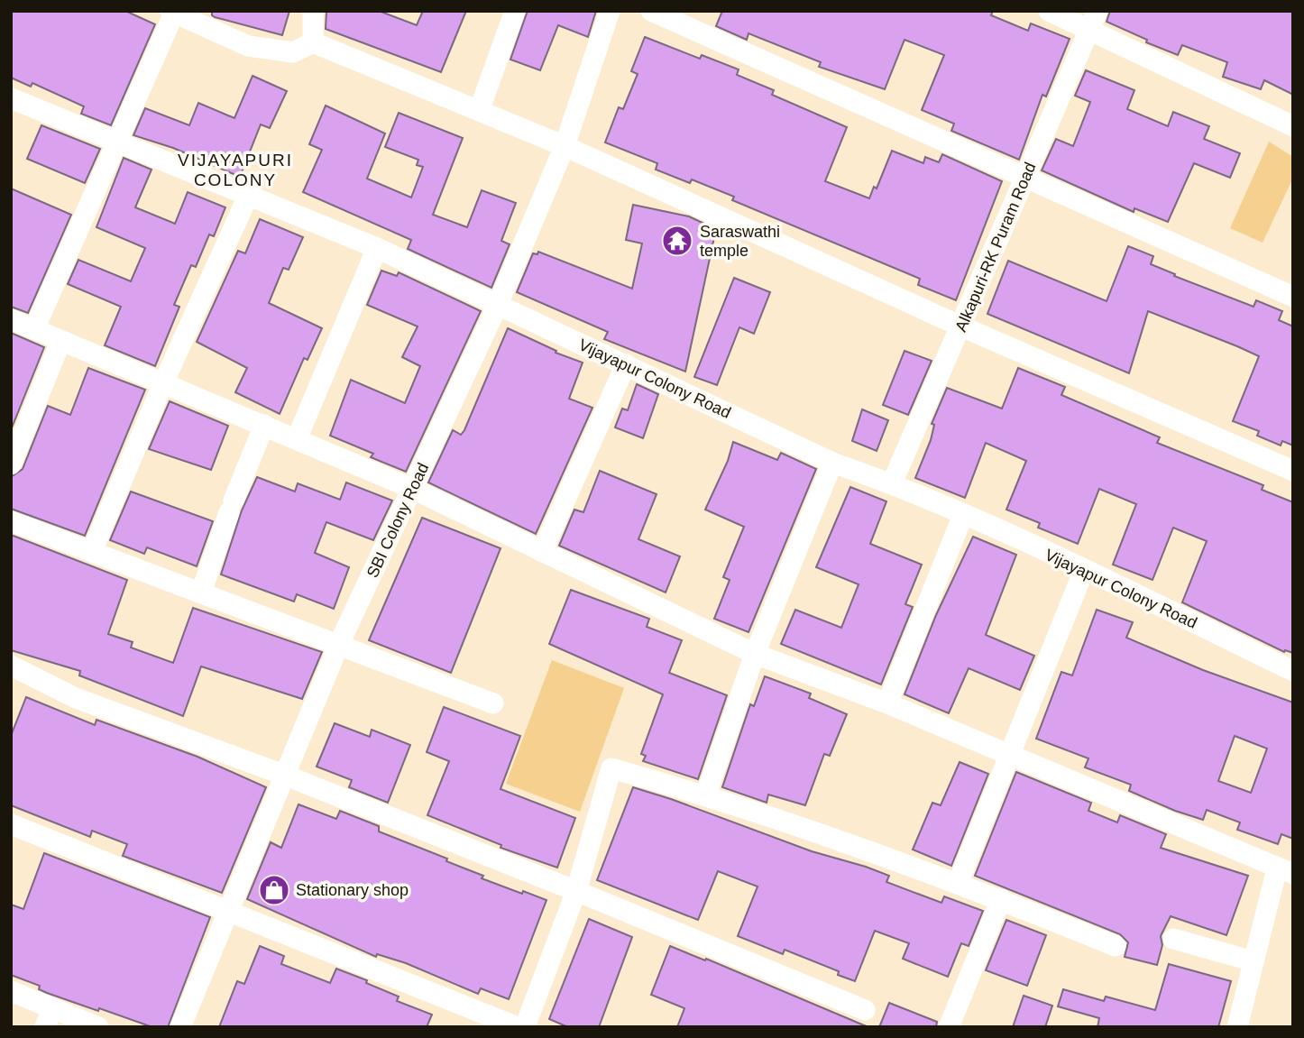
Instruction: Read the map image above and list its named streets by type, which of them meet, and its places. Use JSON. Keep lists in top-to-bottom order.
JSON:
{
  "streets": {
    "street": ["Alkapuri-RK Puram Road", "Vijayapur Colony Road", "SBI Colony Road"]
  },
  "crossings": [
    ["Alkapuri-RK Puram Road", "Vijayapur Colony Road"],
    ["Vijayapur Colony Road", "SBI Colony Road"]
  ],
  "districts": ["VIJAYAPURI COLONY"],
  "places": {
    "temple": ["Saraswathi temple"],
    "shop": ["Stationary shop"]
  }
}
